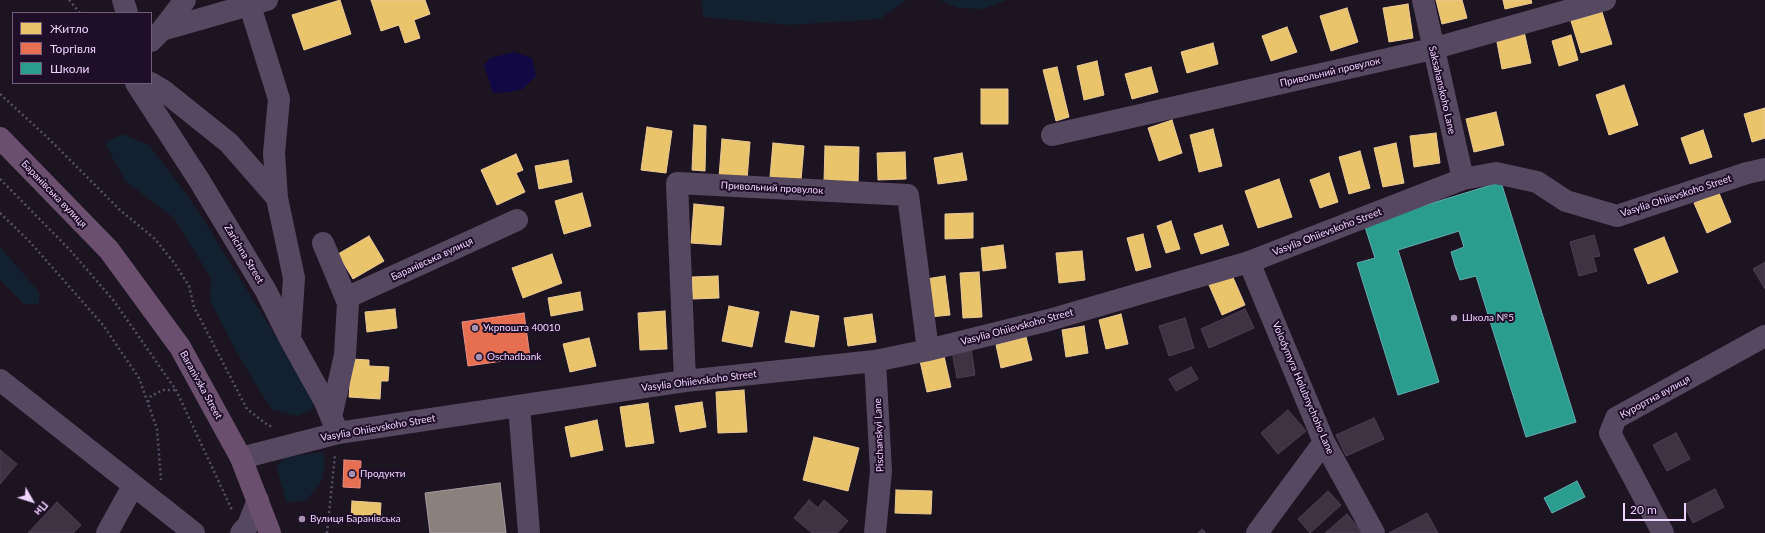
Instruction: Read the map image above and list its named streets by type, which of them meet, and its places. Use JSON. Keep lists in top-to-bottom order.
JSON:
{
  "streets": {
    "main road": ["Баранівська вулиця"],
    "street": [
      "Привольний провулок",
      "Saksahanskoho Lane",
      "Vasylia Ohiievskoho Street",
      "Zarichna Street",
      "Volodymyra Holubnychoho Lane",
      "Курортна вулиця",
      "Pischanskyi Lane"
    ]
  },
  "crossings": [
    ["Привольний провулок", "Saksahanskoho Lane"],
    ["Привольний провулок", "Vasylia Ohiievskoho Street"],
    ["Saksahanskoho Lane", "Vasylia Ohiievskoho Street"],
    ["Баранівська вулиця", "Vasylia Ohiievskoho Street"],
    ["Vasylia Ohiievskoho Street", "Zarichna Street"],
    ["Vasylia Ohiievskoho Street", "Volodymyra Holubnychoho Lane"],
    ["Vasylia Ohiievskoho Street", "Pischanskyi Lane"]
  ],
  "places": [
    "Школа №5",
    "Укрпошта 40010",
    "Oschadbank",
    "Продукти",
    "Вулиця Баранівська"
  ],
  "legend": ["Житло", "Торгівля", "Школи"],
  "scale_bar": "20 m",
  "north": "bottom right"
}
